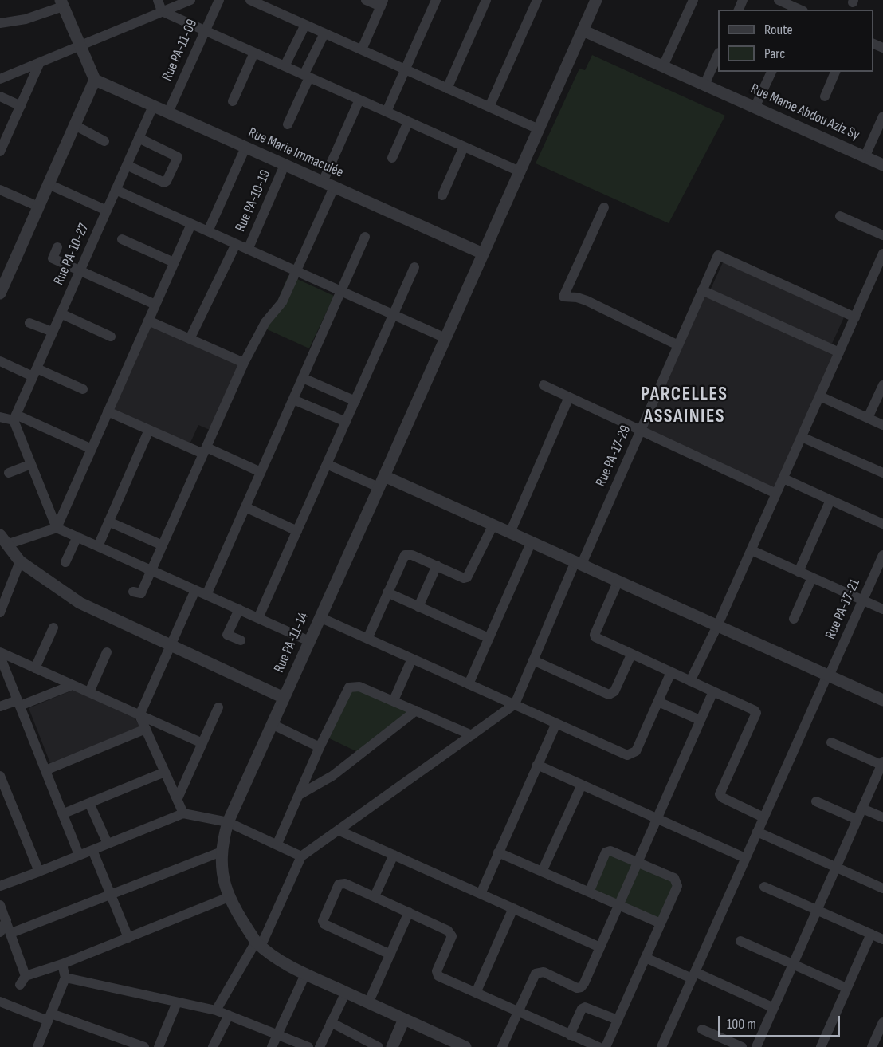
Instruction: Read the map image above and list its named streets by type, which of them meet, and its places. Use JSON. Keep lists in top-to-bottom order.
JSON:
{
  "streets": {
    "street": [
      "Rue PA-11-09",
      "Rue Mame Abdou Aziz Sy",
      "Rue Marie Immaculée",
      "Rue PA-10-19",
      "Rue PA-10-27",
      "Rue PA-17-29",
      "Rue PA-17-21",
      "Rue PA-11-14"
    ]
  },
  "crossings": [
    ["Rue PA-11-09", "Rue Marie Immaculée"],
    ["Rue Mame Abdou Aziz Sy", "Rue PA-11-14"],
    ["Rue Marie Immaculée", "Rue PA-10-19"],
    ["Rue Marie Immaculée", "Rue PA-10-27"],
    ["Rue Marie Immaculée", "Rue PA-11-14"]
  ],
  "districts": ["PARCELLES ASSAINIES"],
  "legend": ["Route", "Parc"],
  "scale_bar": "100 m"
}
